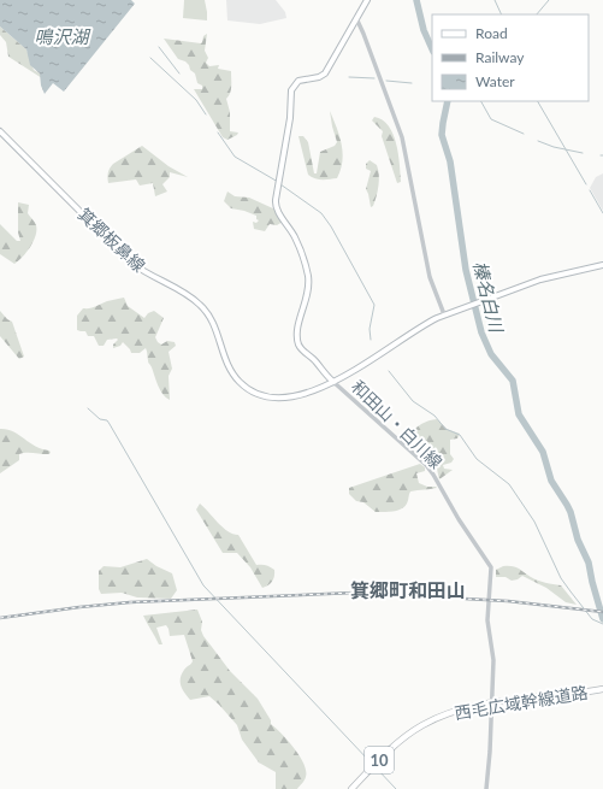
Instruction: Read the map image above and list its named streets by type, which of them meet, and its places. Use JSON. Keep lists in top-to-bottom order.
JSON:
{
  "streets": {
    "main road": ["箕郷板鼻線", "西毛広域幹線道路", "10"],
    "street": ["和田山・白川線"]
  },
  "crossings": [
    ["箕郷板鼻線", "和田山・白川線"],
    ["和田山・白川線", "西毛広域幹線道路"]
  ],
  "districts": ["箕郷町和田山"],
  "water": ["鳴沢湖", "榛名白川"],
  "legend": ["Road", "Railway", "Water"]
}
